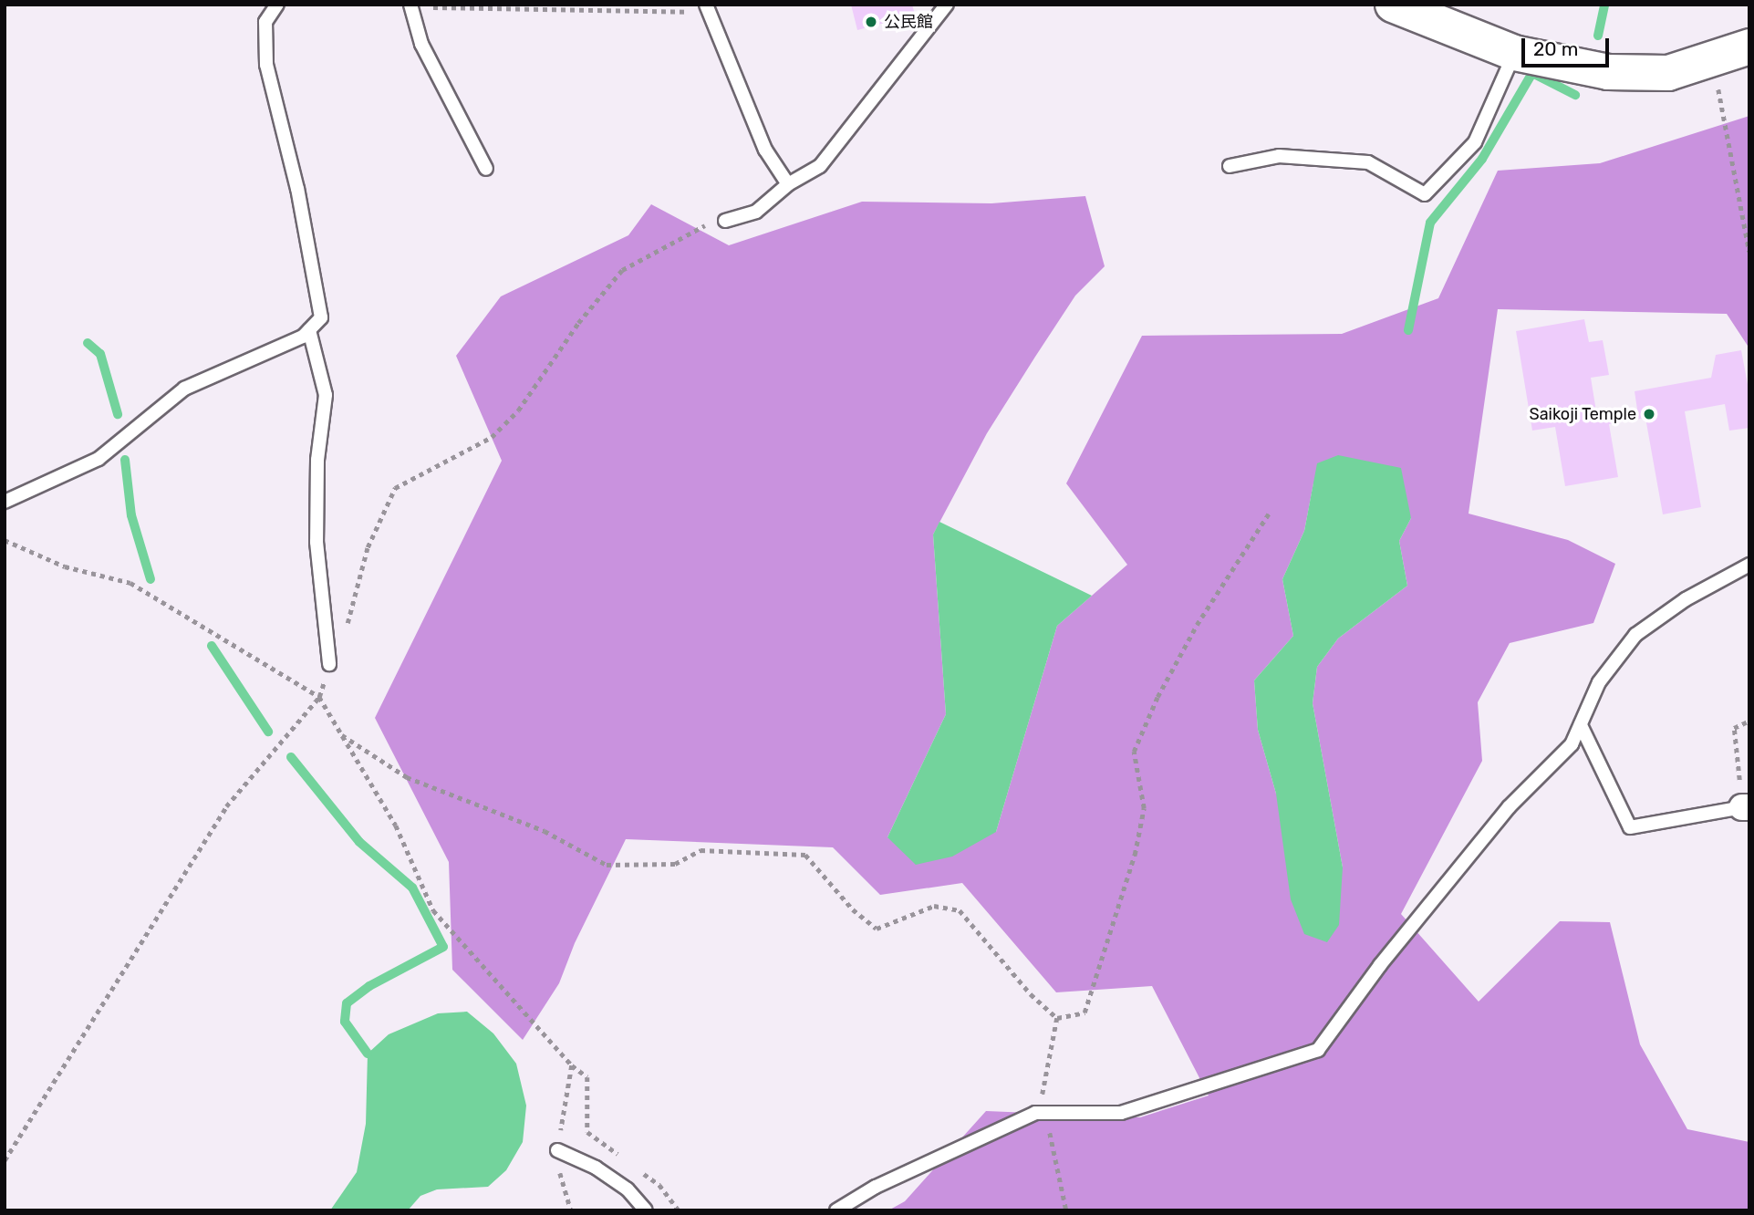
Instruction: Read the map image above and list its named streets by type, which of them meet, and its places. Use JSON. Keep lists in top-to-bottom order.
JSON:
{
  "places": ["公民館", "Saikoji Temple"],
  "scale_bar": "20 m"
}
